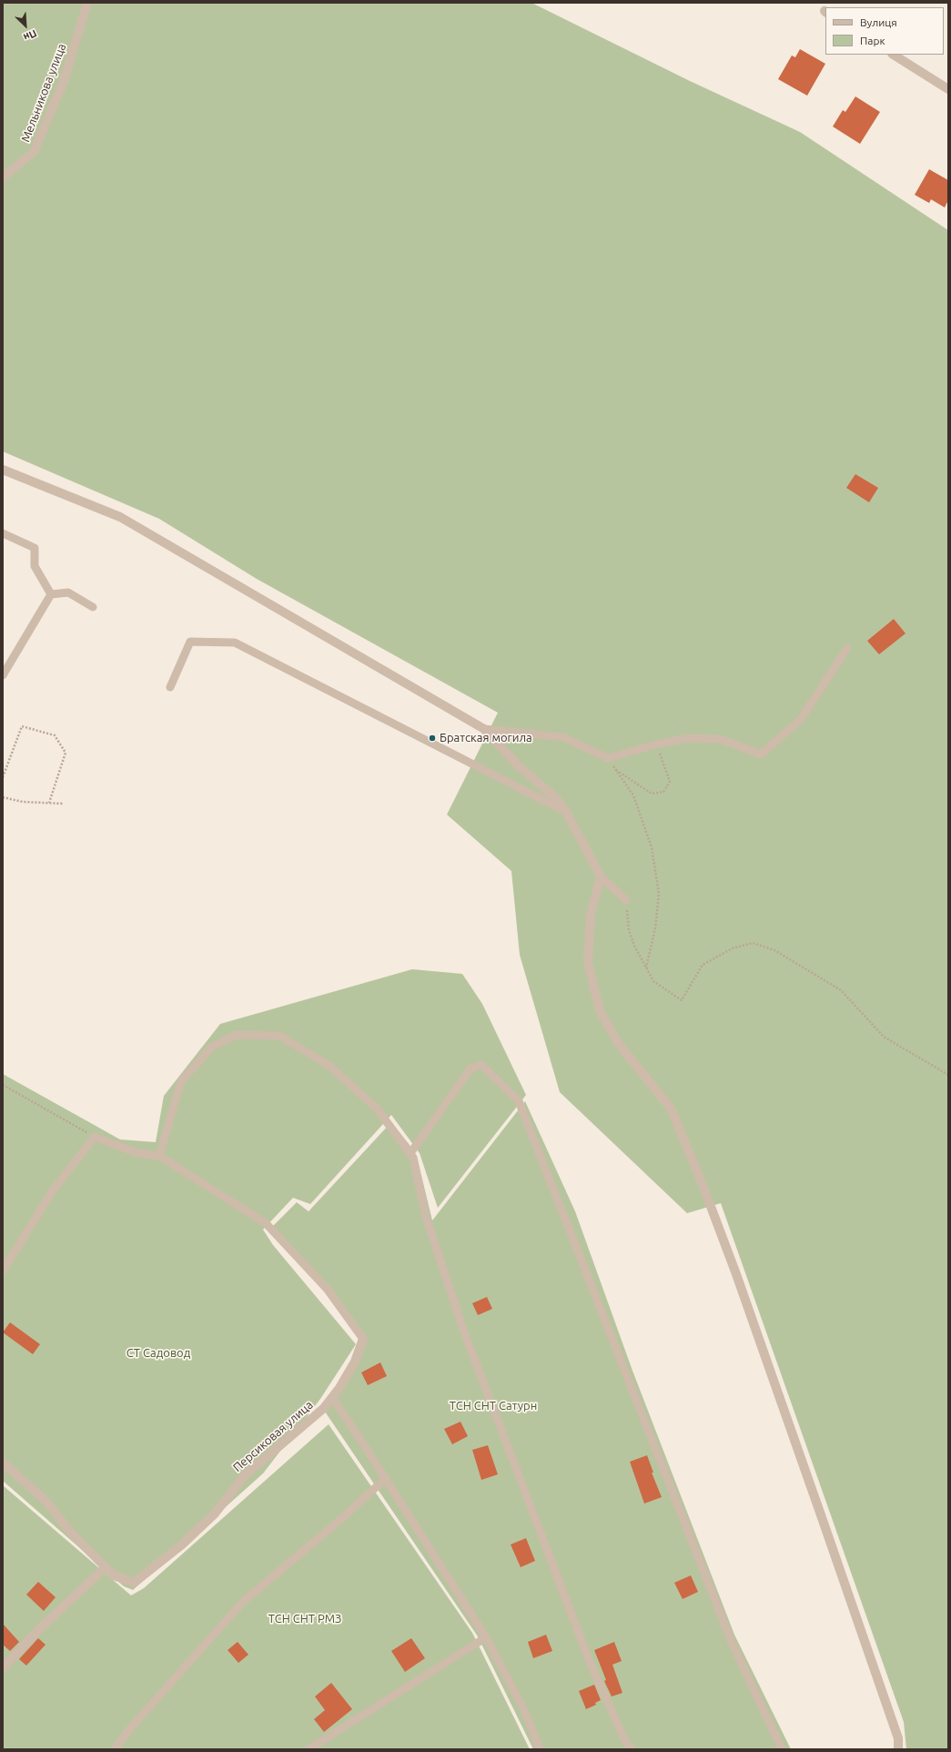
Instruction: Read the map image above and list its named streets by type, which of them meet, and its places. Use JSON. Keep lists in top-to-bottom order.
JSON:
{
  "streets": {
    "street": ["Мельникова улица", "Персиковая улица"]
  },
  "parks": ["СТ Садовод", "ТСН СНТ Сатурн", "ТСН СНТ РМЗ"],
  "places": ["Братская могила"],
  "legend": ["Вулиця", "Парк"],
  "north": "bottom right"
}
